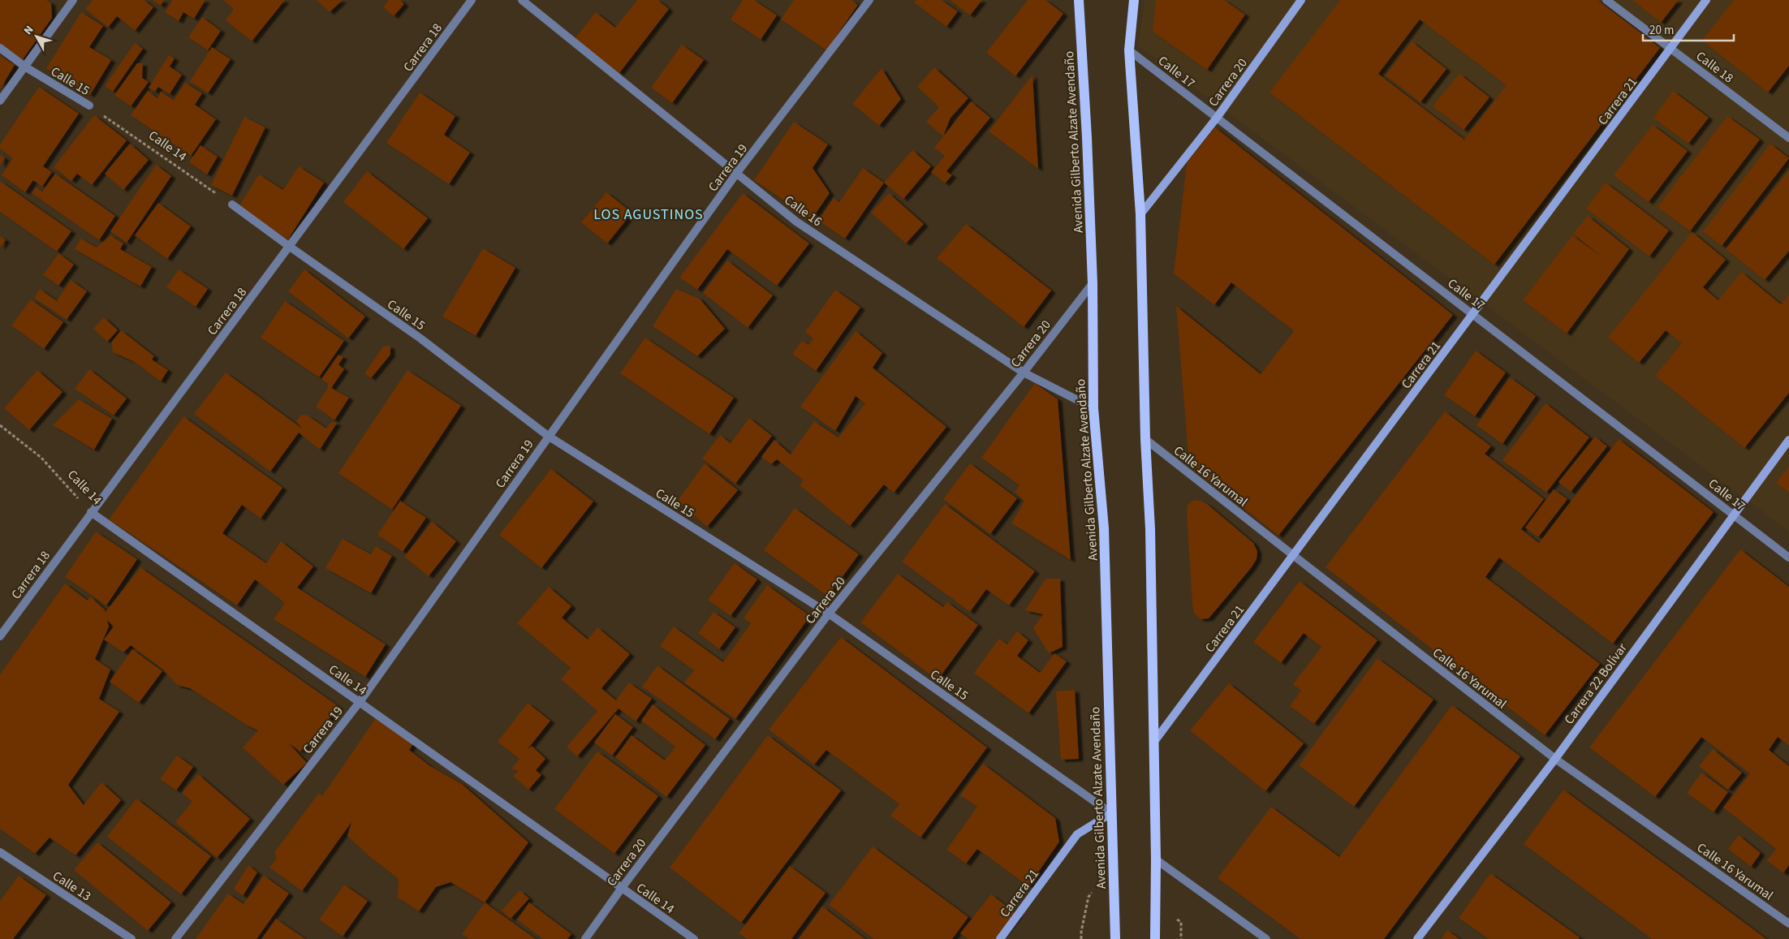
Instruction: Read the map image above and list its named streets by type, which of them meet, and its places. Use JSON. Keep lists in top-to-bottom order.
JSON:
{
  "streets": {
    "main road": [
      "Carrera 20",
      "Carrera 21",
      "Avenida Gilberto Alzate Avendaño",
      "Carrera 22 Bolívar"
    ],
    "street": [
      "Carrera 18",
      "Calle 18",
      "Calle 17",
      "Calle 15",
      "Calle 14",
      "Carrera 19",
      "Calle 16",
      "Calle 16 Yarumal",
      "Calle 13"
    ]
  },
  "crossings": [
    ["Carrera 18", "Calle 15"],
    ["Carrera 18", "Calle 14"],
    ["Calle 18", "Carrera 21"],
    ["Calle 17", "Carrera 20"],
    ["Calle 17", "Carrera 21"],
    ["Calle 17", "Carrera 22 Bolívar"],
    ["Calle 15", "Carrera 20"],
    ["Calle 15", "Carrera 21"],
    ["Calle 15", "Avenida Gilberto Alzate Avendaño"],
    ["Calle 15", "Calle 14"],
    ["Calle 15", "Carrera 19"],
    ["Carrera 20", "Avenida Gilberto Alzate Avendaño"],
    ["Carrera 20", "Calle 14"],
    ["Carrera 20", "Calle 16"],
    ["Carrera 21", "Avenida Gilberto Alzate Avendaño"],
    ["Carrera 21", "Calle 16 Yarumal"],
    ["Avenida Gilberto Alzate Avendaño", "Calle 16"],
    ["Calle 14", "Carrera 19"],
    ["Carrera 19", "Calle 16"],
    ["Calle 16 Yarumal", "Carrera 22 Bolívar"]
  ],
  "districts": ["LOS AGUSTINOS"],
  "scale_bar": "20 m",
  "north": "top left"
}
